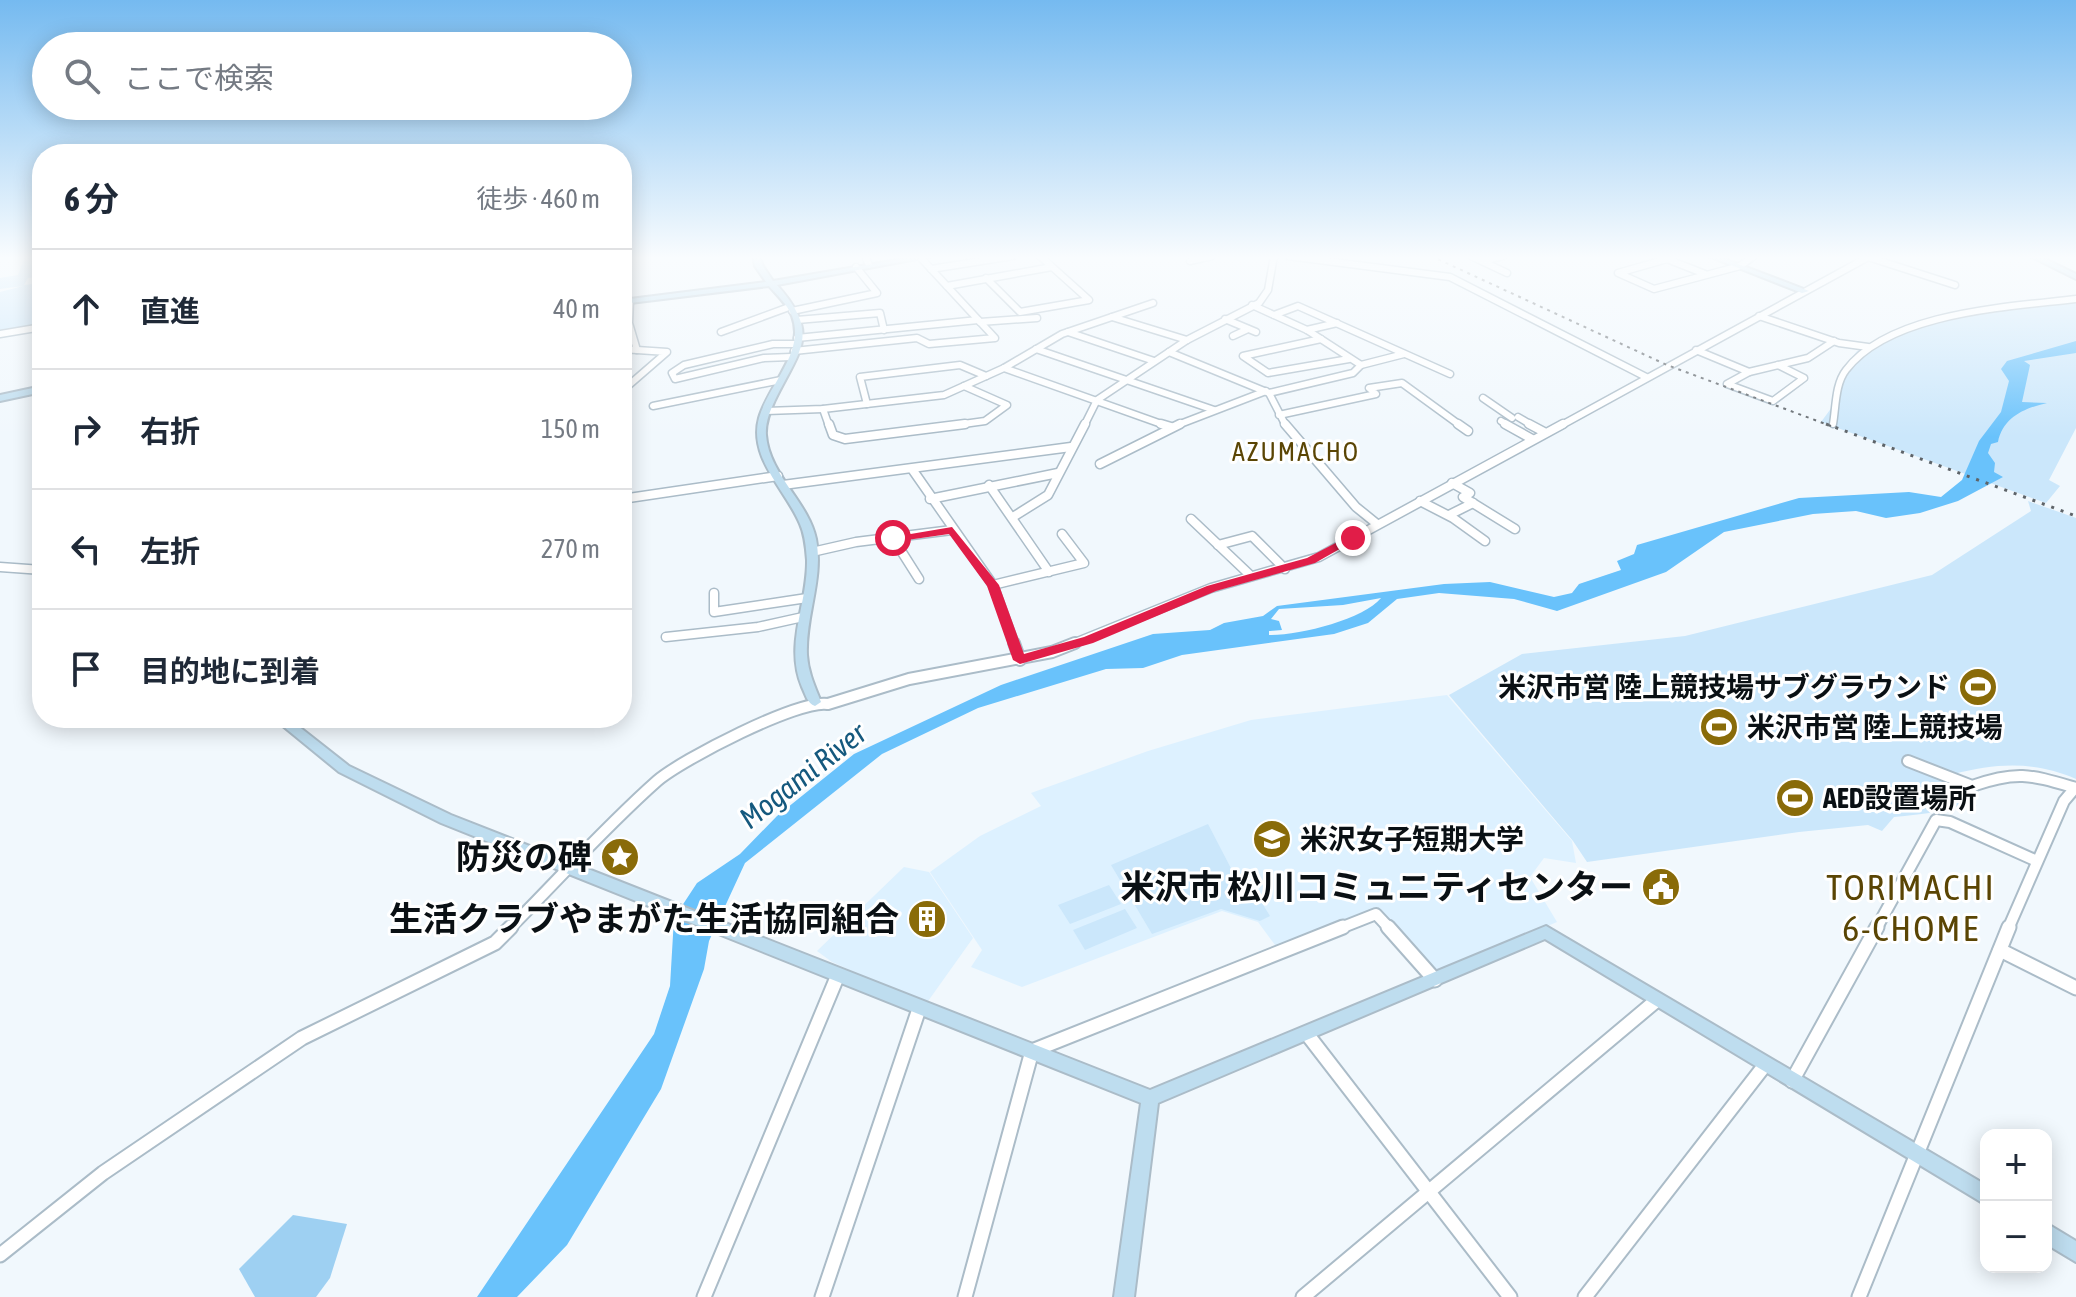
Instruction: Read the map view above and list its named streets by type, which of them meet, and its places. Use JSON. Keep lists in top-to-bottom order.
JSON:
{
  "districts": ["AZUMACHO", "TORIMACHI 6-CHOME"],
  "water": ["Mogami River"],
  "places": {
    "sports": ["米沢市営 陸上競技場サブグラウンド", "米沢市営 陸上競技場", "AED設置場所"],
    "school or university": ["米沢女子短期大学"],
    "place": ["防災の碑"],
    "public building": ["米沢市 松川コミュニティセンター"],
    "building": ["生活クラブやまがた生活協同組合"]
  },
  "page": {
    "search": "ここで検索",
    "heading": ["6 分", "徒歩 · 460 m"],
    "list": [
      ["直進", "40 m"],
      ["右折", "150 m"],
      ["左折", "270 m"],
      "目的地に到着"
    ],
    "map_buttons": ["+", "−"]
  }
}
